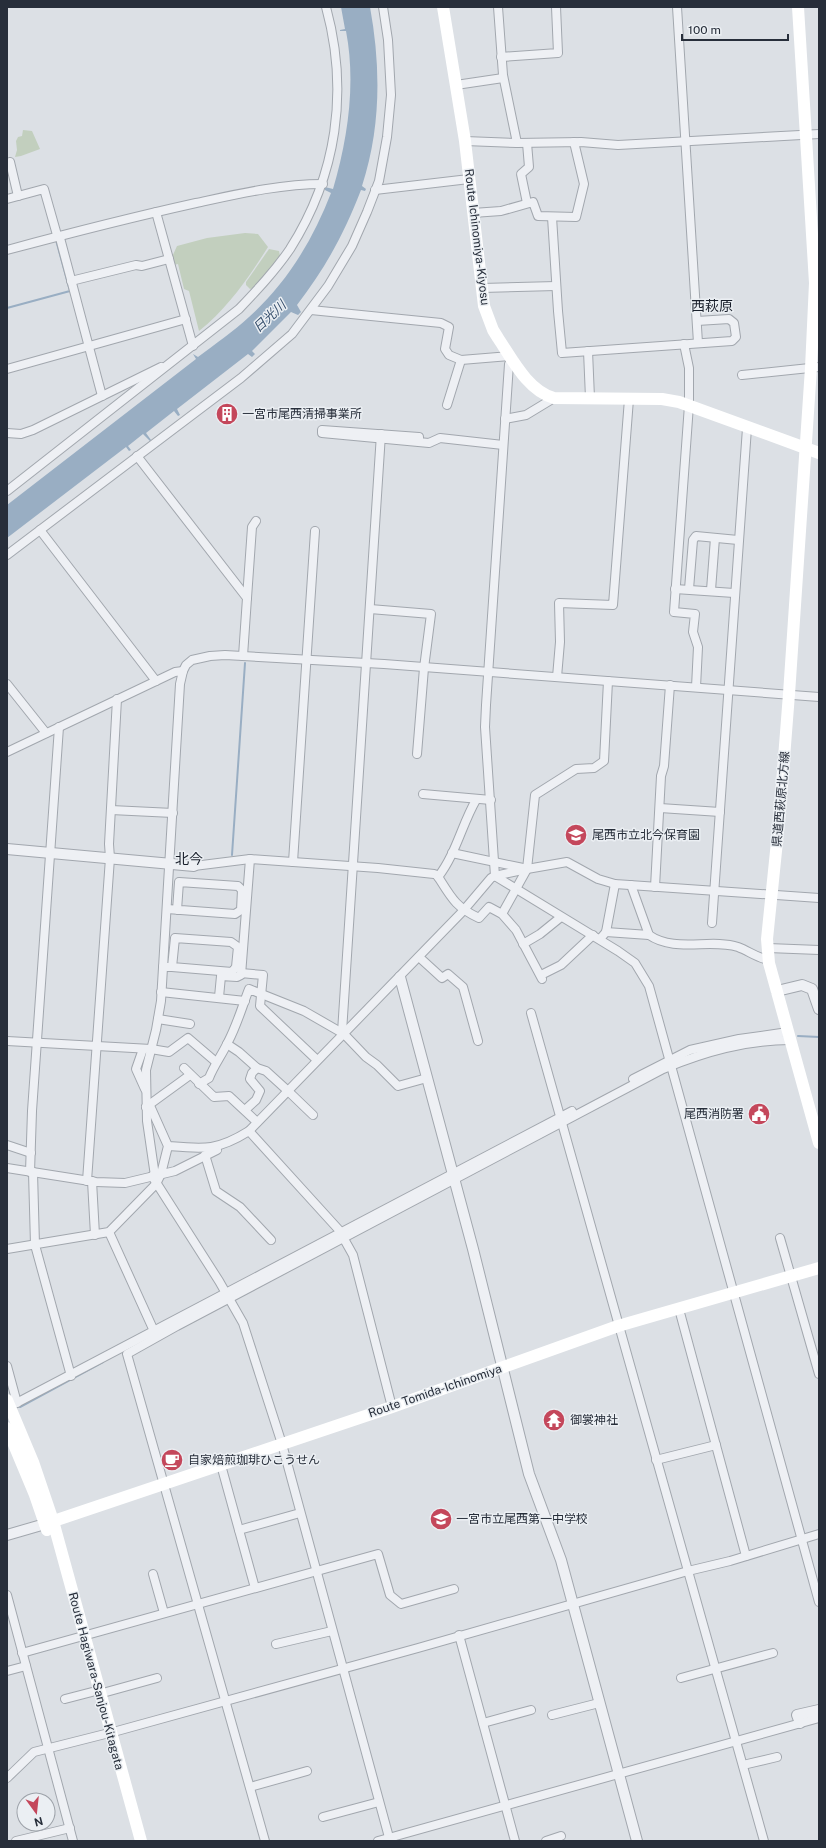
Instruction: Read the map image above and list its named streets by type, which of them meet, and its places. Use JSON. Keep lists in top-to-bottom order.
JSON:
{
  "streets": {
    "main road": [
      "Route Ichinomiya-Kiyosu",
      "県道西萩原北方線",
      "Route Tomida-Ichinomiya",
      "Route Hagiwara-Sanjou-Kitagata"
    ]
  },
  "crossings": [
    ["Route Ichinomiya-Kiyosu", "県道西萩原北方線"],
    ["Route Tomida-Ichinomiya", "Route Hagiwara-Sanjou-Kitagata"]
  ],
  "districts": ["西萩原", "北今"],
  "water": ["日光川"],
  "places": {
    "building": ["一宮市尾西清掃事業所"],
    "school or university": ["尾西市立北今保育園", "一宮市立尾西第一中学校"],
    "public building": ["尾西消防署"],
    "temple": ["御裳神社"],
    "cafe": ["自家焙煎珈琲ひこうせん"]
  },
  "scale_bar": "100 m",
  "north": "bottom"
}
